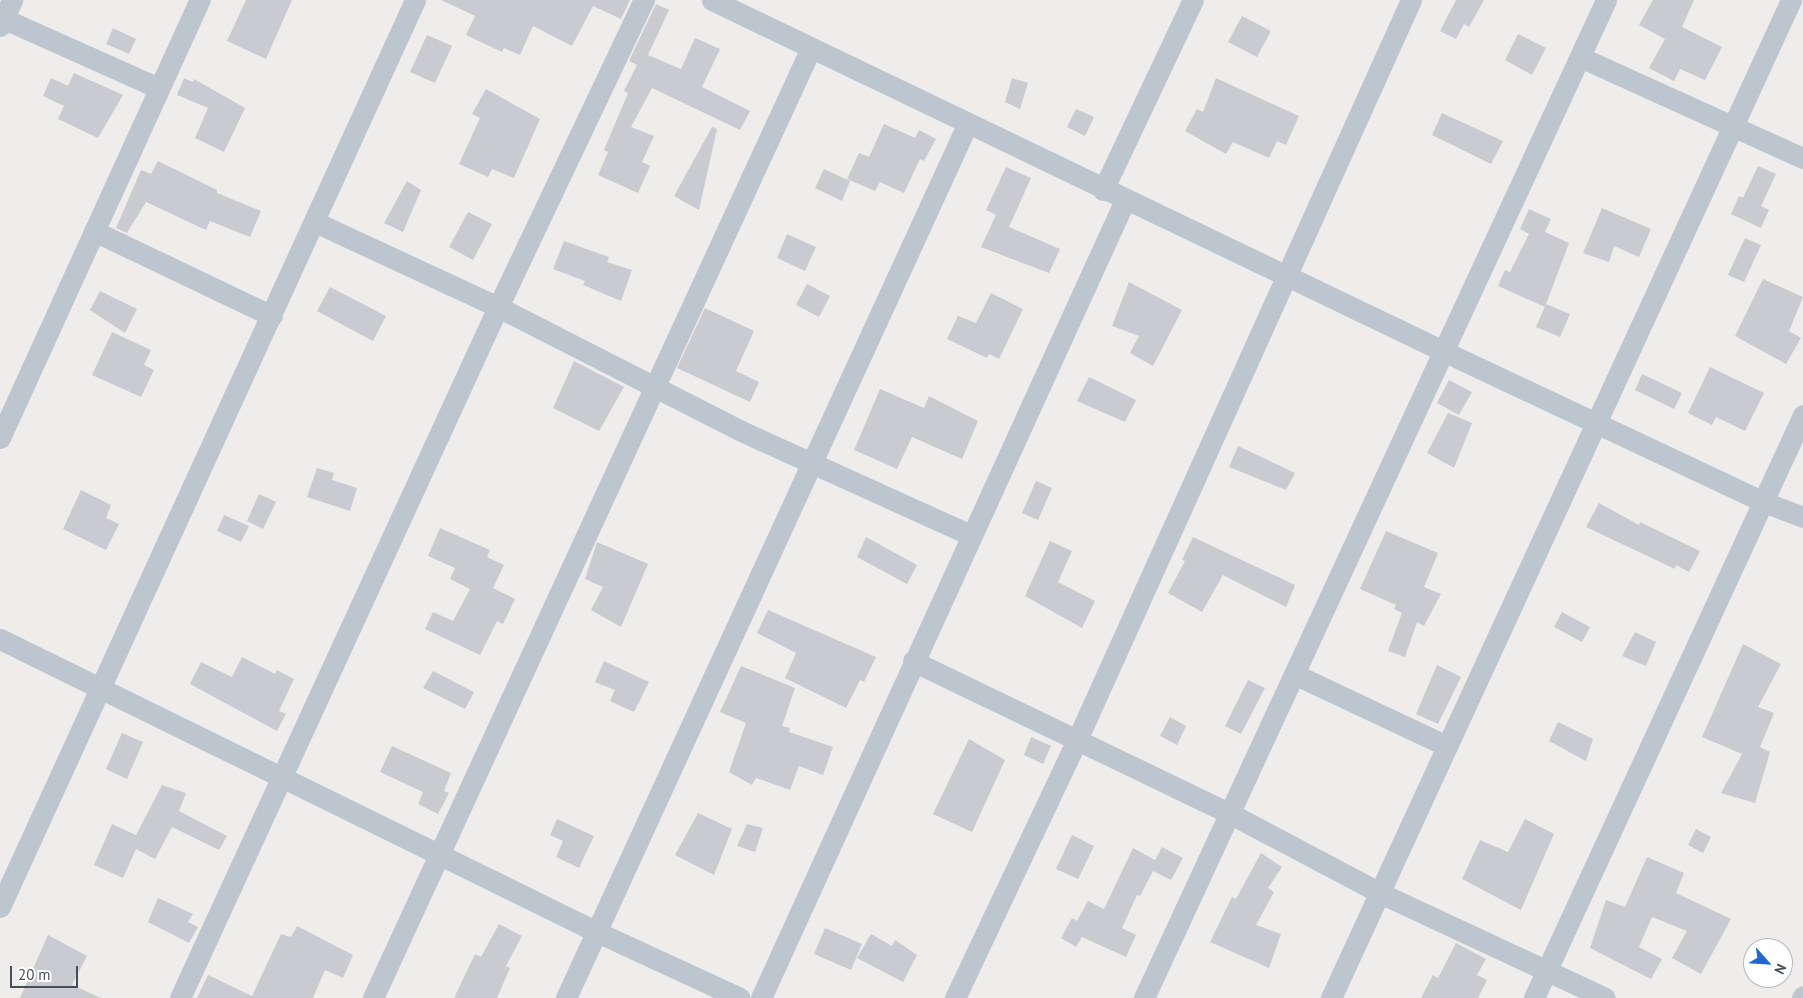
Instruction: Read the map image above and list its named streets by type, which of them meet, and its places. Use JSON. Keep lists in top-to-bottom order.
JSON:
{
  "scale_bar": "20 m",
  "north": "bottom right"
}
